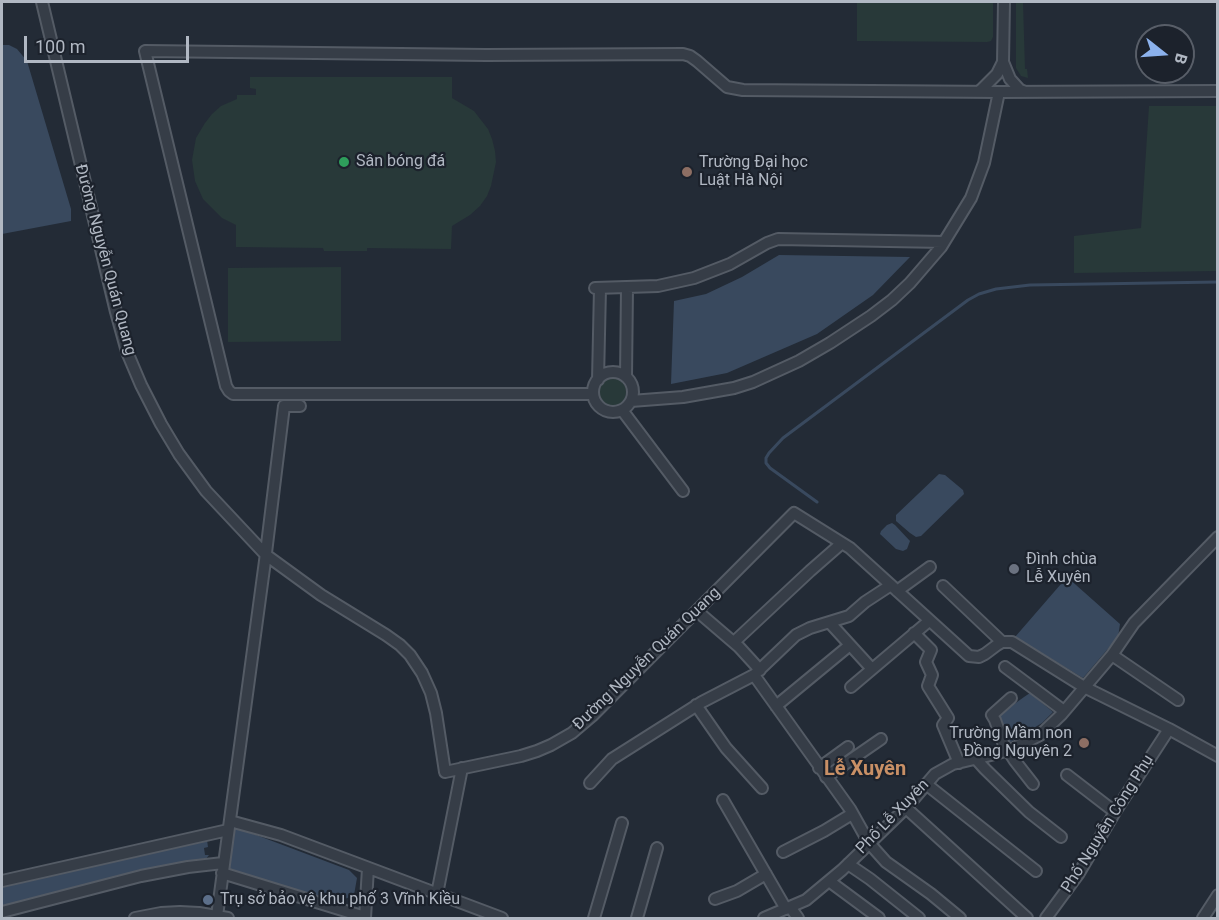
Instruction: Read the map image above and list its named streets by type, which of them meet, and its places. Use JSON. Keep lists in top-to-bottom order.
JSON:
{
  "streets": {
    "street": ["Đường Nguyễn Quán Quang", "Phố Lễ Xuyên", "Phố Nguyễn Công Phụ"]
  },
  "districts": ["Lễ Xuyên"],
  "places": [
    "Sân bóng đá",
    "Trường Đại học Luật Hà Nội",
    "Đình chùa Lễ Xuyên",
    "Trường Mầm non Đồng Nguyên 2",
    "Trụ sở bảo vệ khu phố 3 Vĩnh Kiều"
  ],
  "scale_bar": "100 m",
  "north": "right"
}
